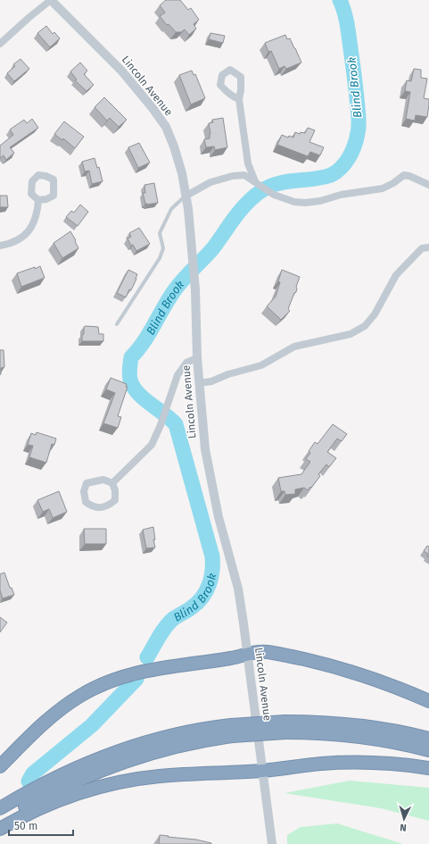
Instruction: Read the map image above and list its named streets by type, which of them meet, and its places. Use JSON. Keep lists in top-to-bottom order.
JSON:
{
  "streets": {
    "street": ["Lincoln Avenue"]
  },
  "water": ["Blind Brook"],
  "scale_bar": "50 m",
  "north": "bottom"
}
